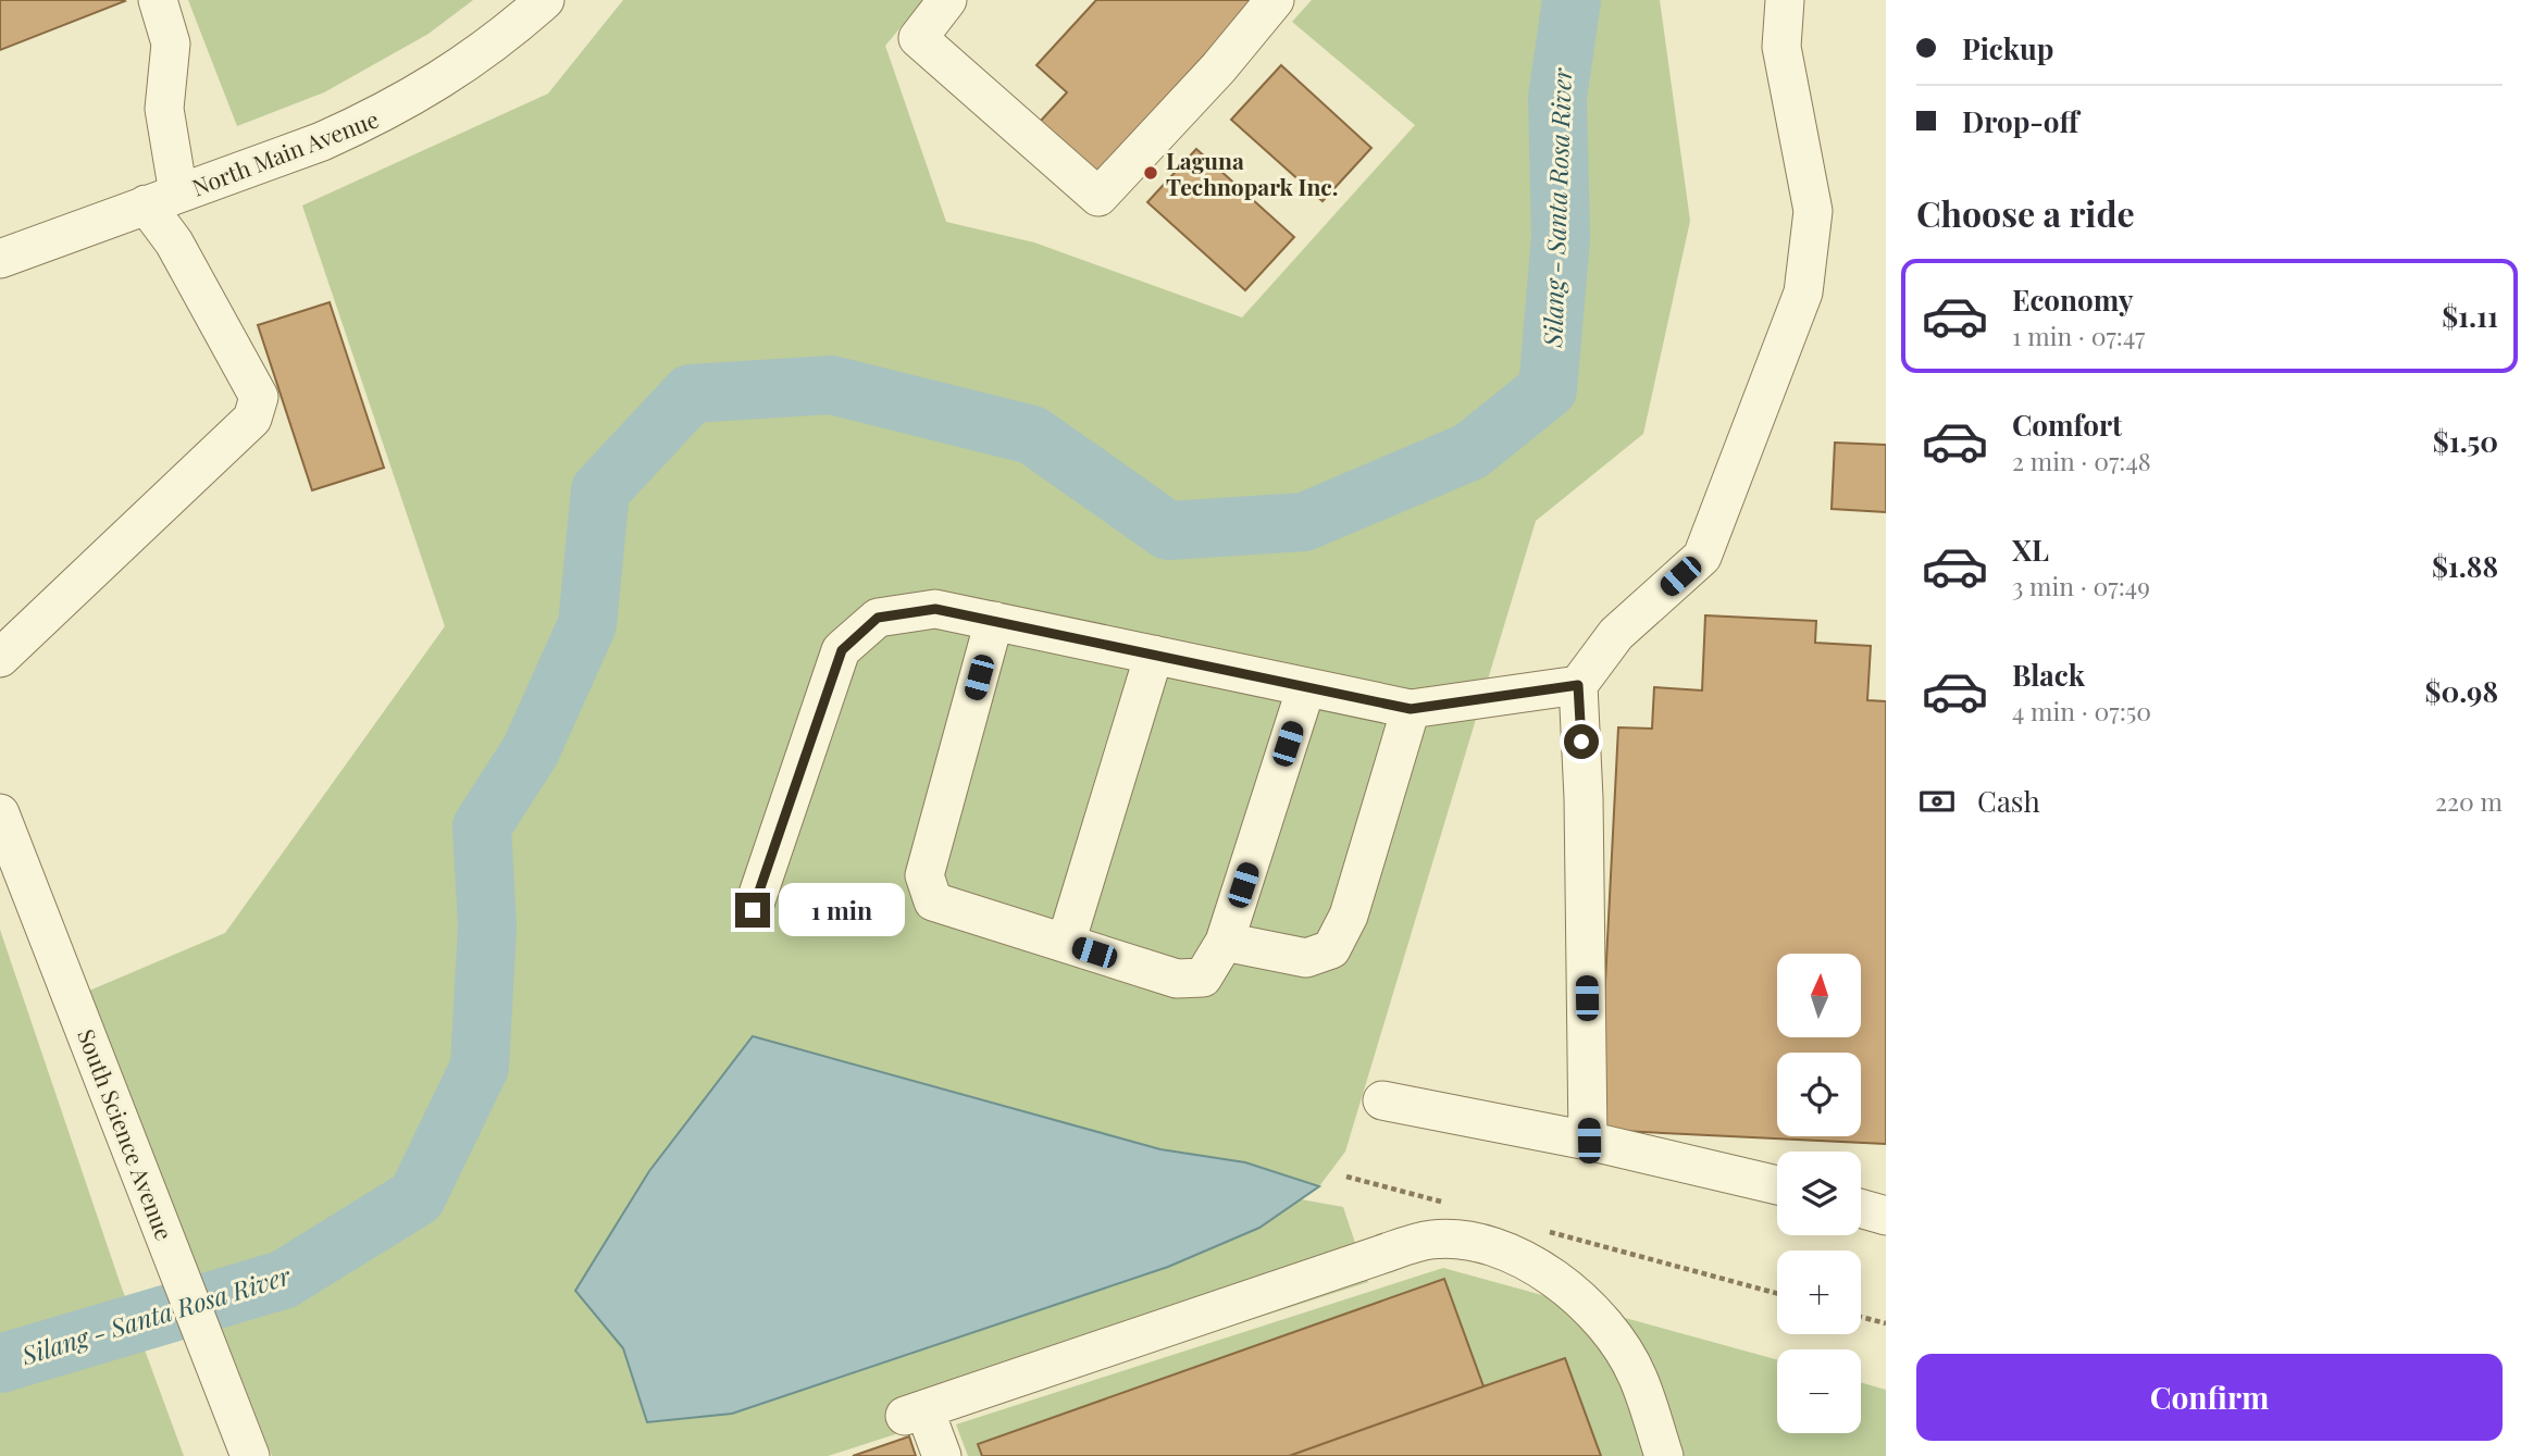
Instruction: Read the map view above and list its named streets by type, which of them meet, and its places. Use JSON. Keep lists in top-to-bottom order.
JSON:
{
  "streets": {
    "street": ["North Main Avenue", "South Science Avenue"]
  },
  "water": ["Silang - Santa Rosa River"],
  "places": ["Laguna Technopark Inc."],
  "north": "top",
  "page": {
    "banner": ["Pickup", "Drop-off"],
    "heading": "Choose a ride",
    "list": [
      {
        "name": "Economy",
        "note": "1 min · 07:47",
        "value": "$1.11"
      },
      {
        "name": "Comfort",
        "note": "2 min · 07:48",
        "value": "$1.50"
      },
      {
        "name": "XL",
        "note": "3 min · 07:49",
        "value": "$1.88"
      },
      {
        "name": "Black",
        "note": "4 min · 07:50",
        "value": "$0.98"
      }
    ],
    "pay": ["Cash", "220 m"],
    "bubble": "1 min",
    "map_buttons": ["+", "−"],
    "buttons": "Confirm"
  }
}
